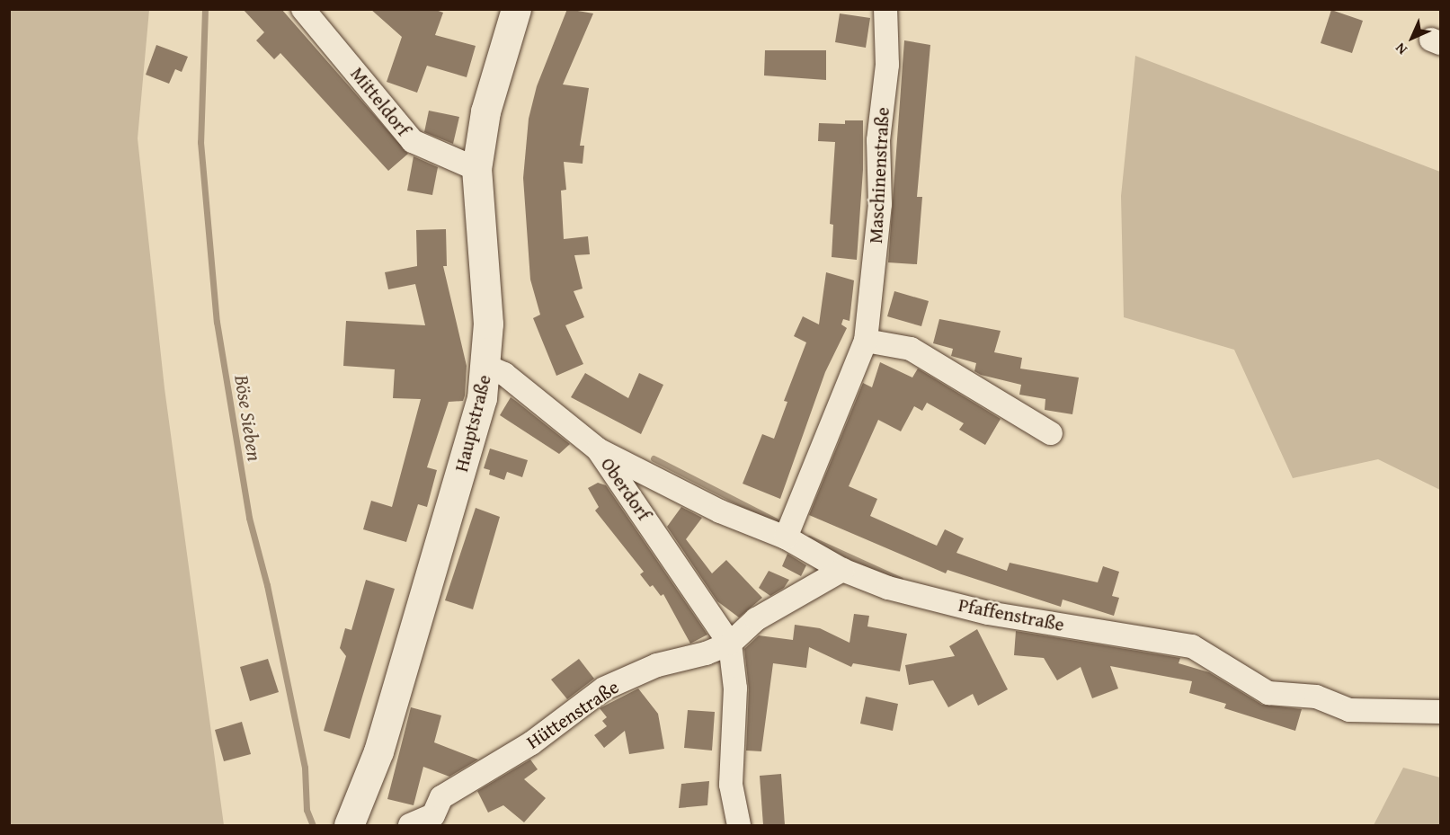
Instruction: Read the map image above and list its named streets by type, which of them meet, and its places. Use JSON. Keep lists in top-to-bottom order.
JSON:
{
  "streets": {
    "main road": ["Hauptstraße"],
    "street": [
      "Mitteldorf",
      "Maschinenstraße",
      "Oberdorf",
      "Pfaffenstraße",
      "Hüttenstraße"
    ]
  },
  "crossings": [
    ["Mitteldorf", "Hauptstraße"],
    ["Maschinenstraße", "Pfaffenstraße"],
    ["Hauptstraße", "Oberdorf"],
    ["Oberdorf", "Pfaffenstraße"],
    ["Oberdorf", "Hüttenstraße"]
  ],
  "water": ["Böse Sieben"],
  "north": "bottom left"
}
